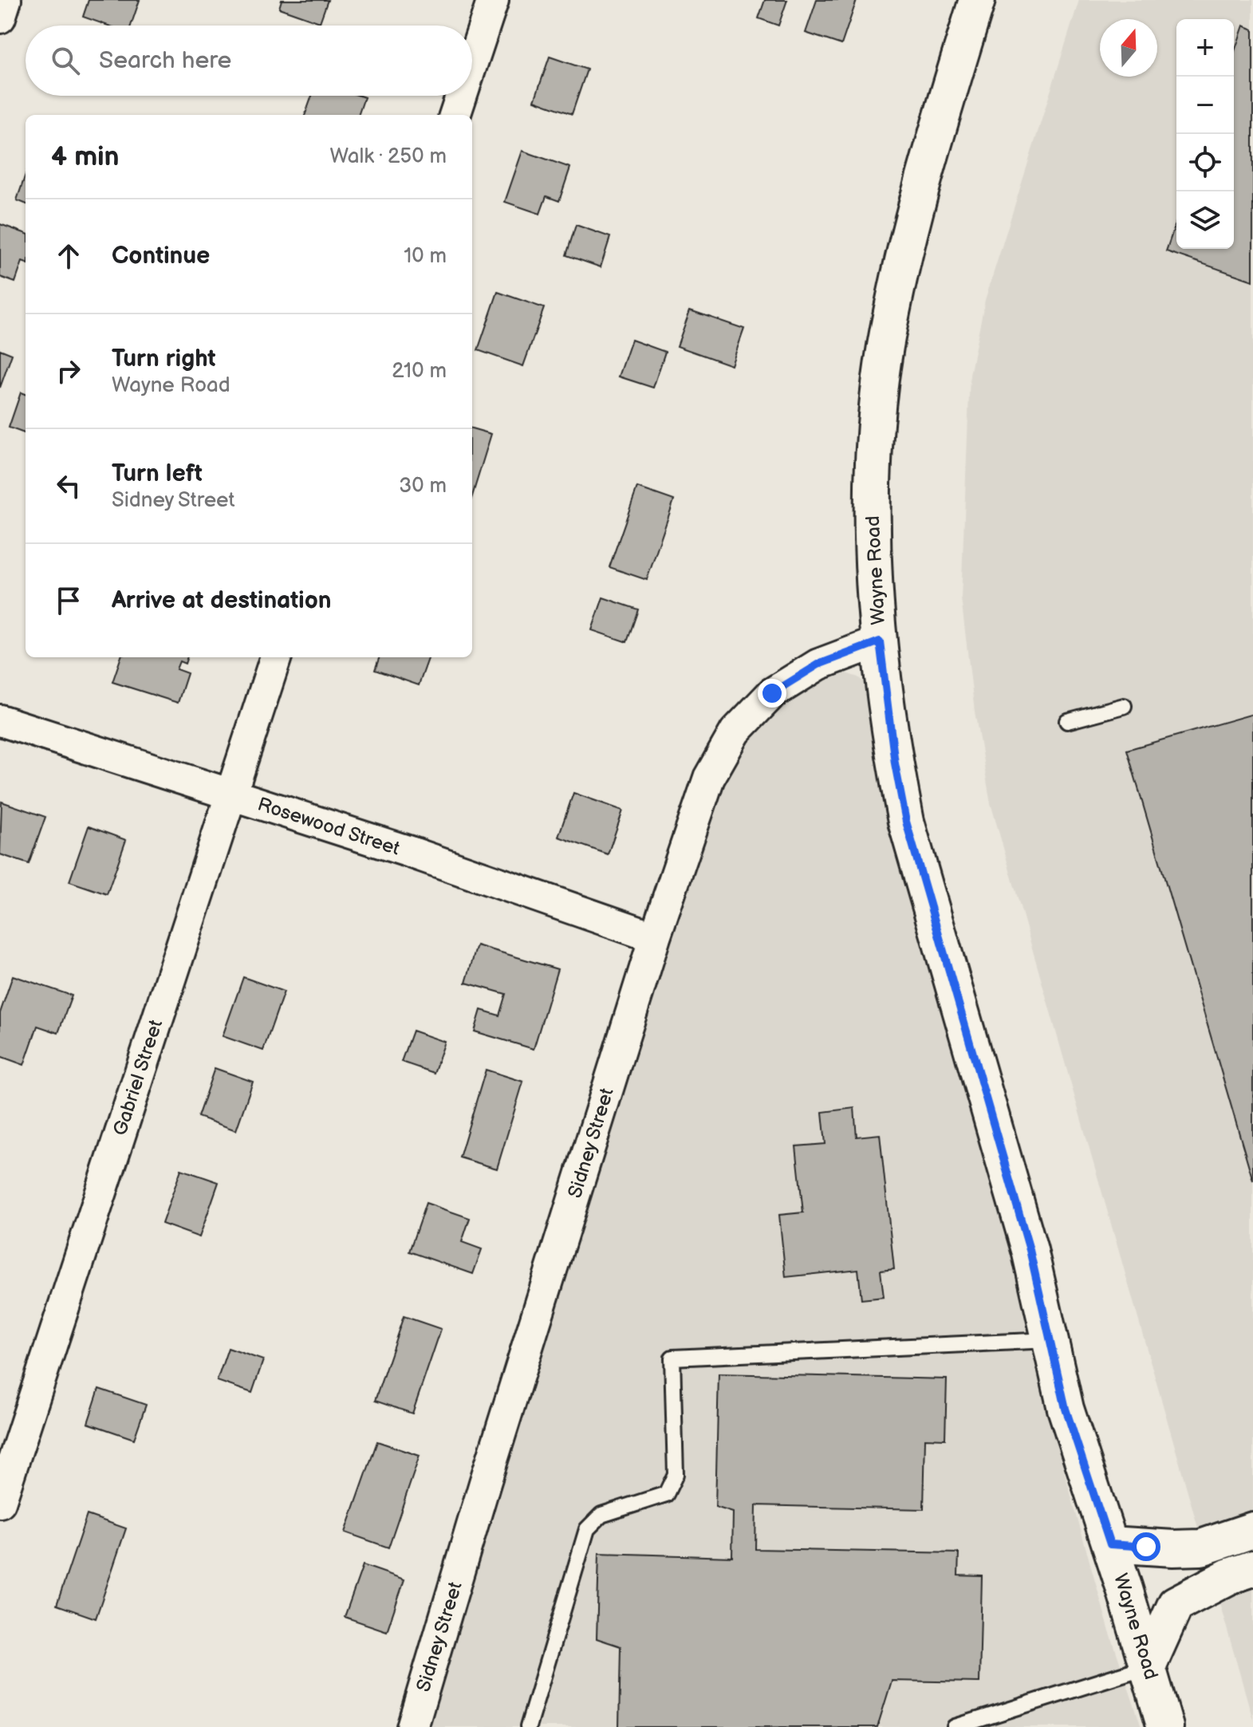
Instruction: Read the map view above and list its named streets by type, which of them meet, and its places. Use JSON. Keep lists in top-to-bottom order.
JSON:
{
  "streets": {
    "main road": ["Wayne Road"],
    "street": ["Rosewood Street", "Gabriel Street", "Sidney Street"]
  },
  "crossings": [
    ["Wayne Road", "Sidney Street"],
    ["Rosewood Street", "Gabriel Street"],
    ["Rosewood Street", "Sidney Street"]
  ],
  "north": "top",
  "page": {
    "map_buttons": ["+", "−"],
    "search": "Search here",
    "heading": ["4 min", "Walk · 250 m"],
    "list": [
      ["Continue", "10 m"],
      ["Turn right", "Wayne Road", "210 m"],
      ["Turn left", "Sidney Street", "30 m"],
      "Arrive at destination"
    ]
  }
}
